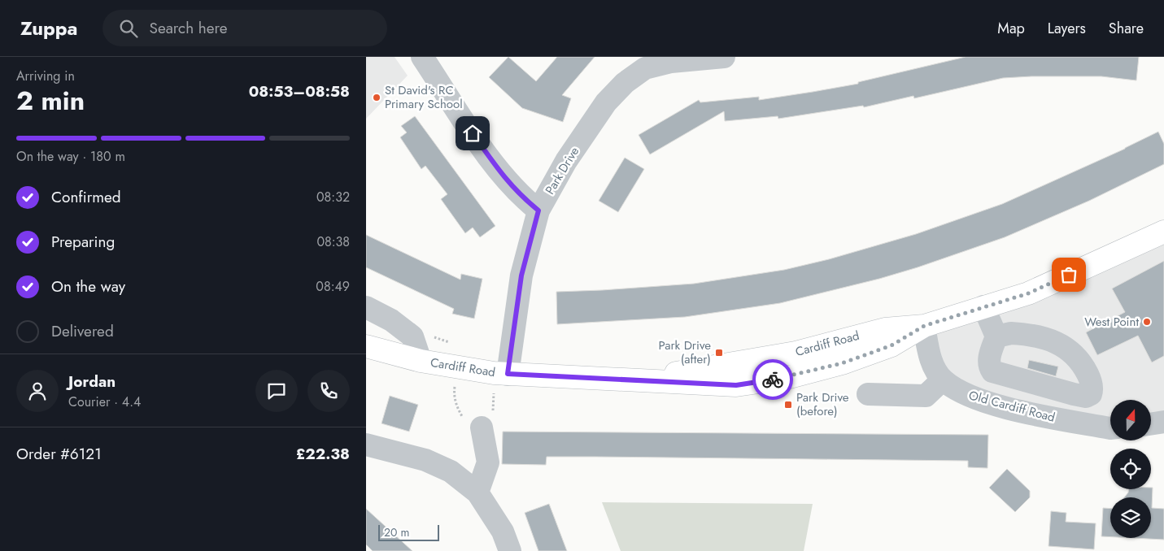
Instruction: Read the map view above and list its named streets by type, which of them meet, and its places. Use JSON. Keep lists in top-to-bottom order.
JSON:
{
  "streets": {
    "main road": ["Cardiff Road"],
    "street": ["Park Drive", "Old Cardiff Road"]
  },
  "crossings": [
    ["Park Drive", "Cardiff Road"],
    ["Cardiff Road", "Old Cardiff Road"]
  ],
  "places": {
    "other": ["St David's RC Primary School", "West Point"],
    "transit": ["Park Drive (after)", "Park Drive (before)"]
  },
  "scale_bar": "20 m",
  "north": "top",
  "page": {
    "header": "Zuppa",
    "search": "Search here",
    "nav": ["Map", "Layers", "Share"],
    "heading": ["2 min", "Arriving in", "08:53–08:58"],
    "panel": [
      "Jordan",
      "Courier · 4.4",
      "Order #6121",
      "£22.38"
    ],
    "bar": "On the way · 180 m",
    "list": [
      ["Confirmed", "08:32"],
      ["Preparing", "08:38"],
      ["On the way", "08:49"],
      "Delivered"
    ],
    "scale": "20 m"
  }
}
